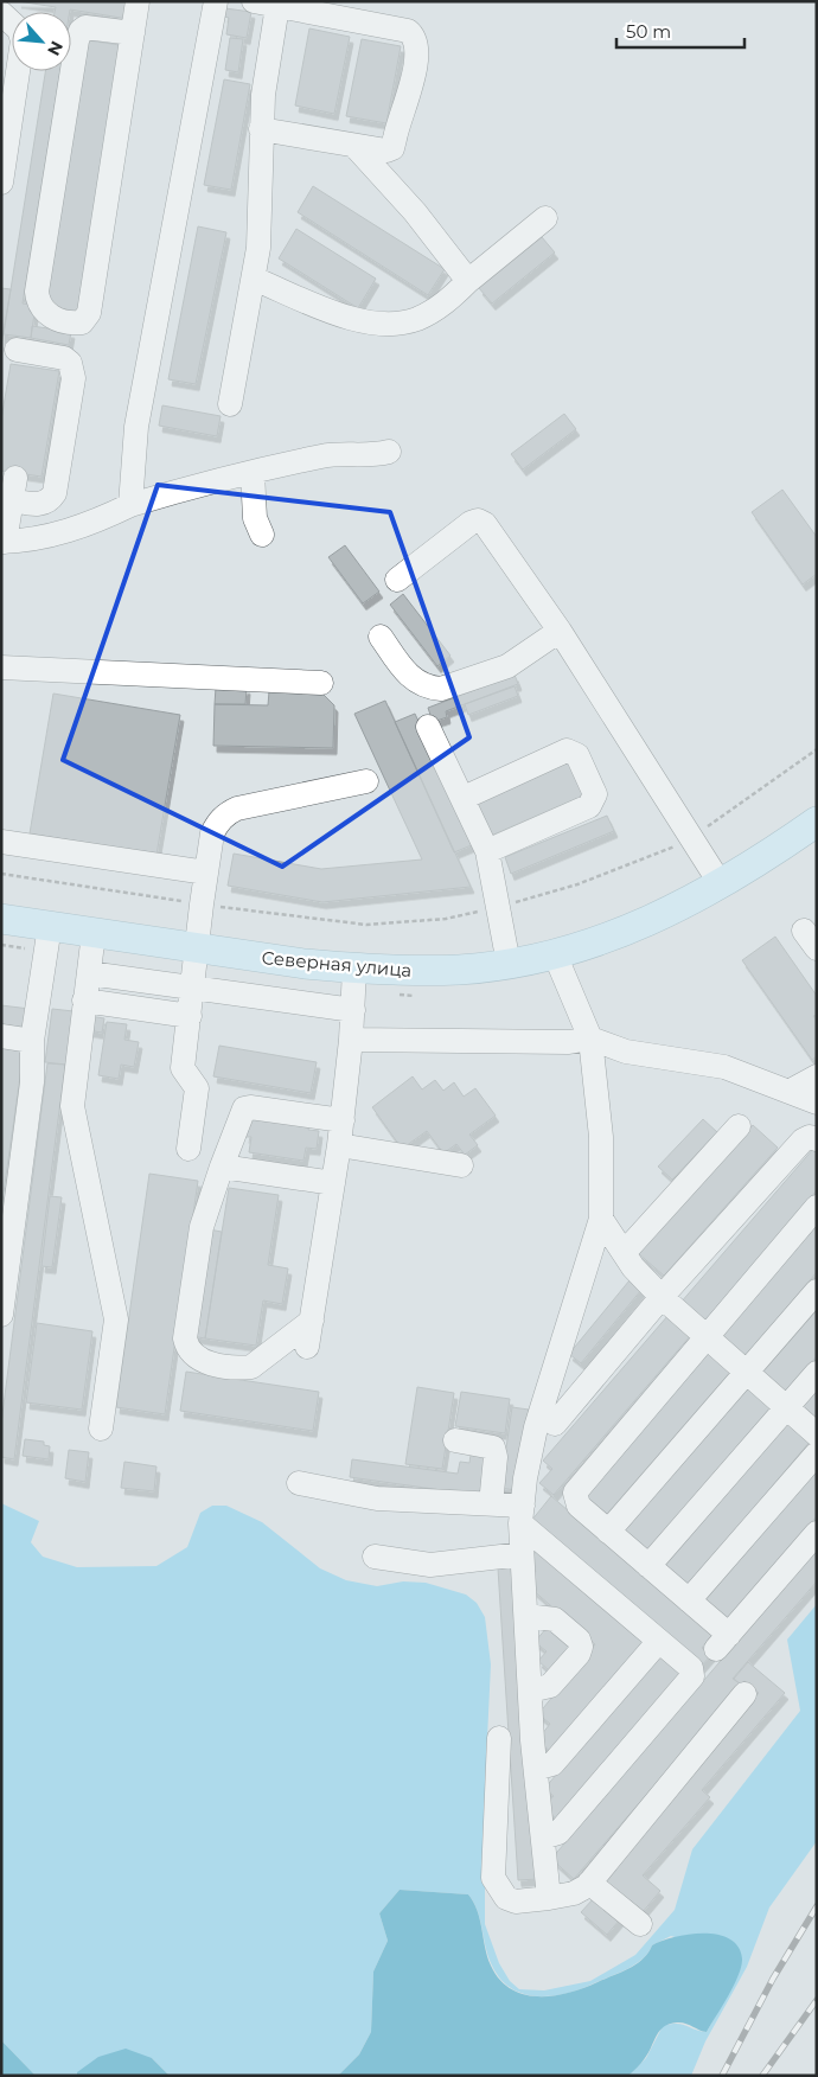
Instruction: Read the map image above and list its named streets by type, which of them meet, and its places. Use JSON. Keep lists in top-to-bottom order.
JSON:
{
  "streets": {
    "main road": ["Северная улица"]
  },
  "scale_bar": "50 m",
  "north": "bottom right"
}
